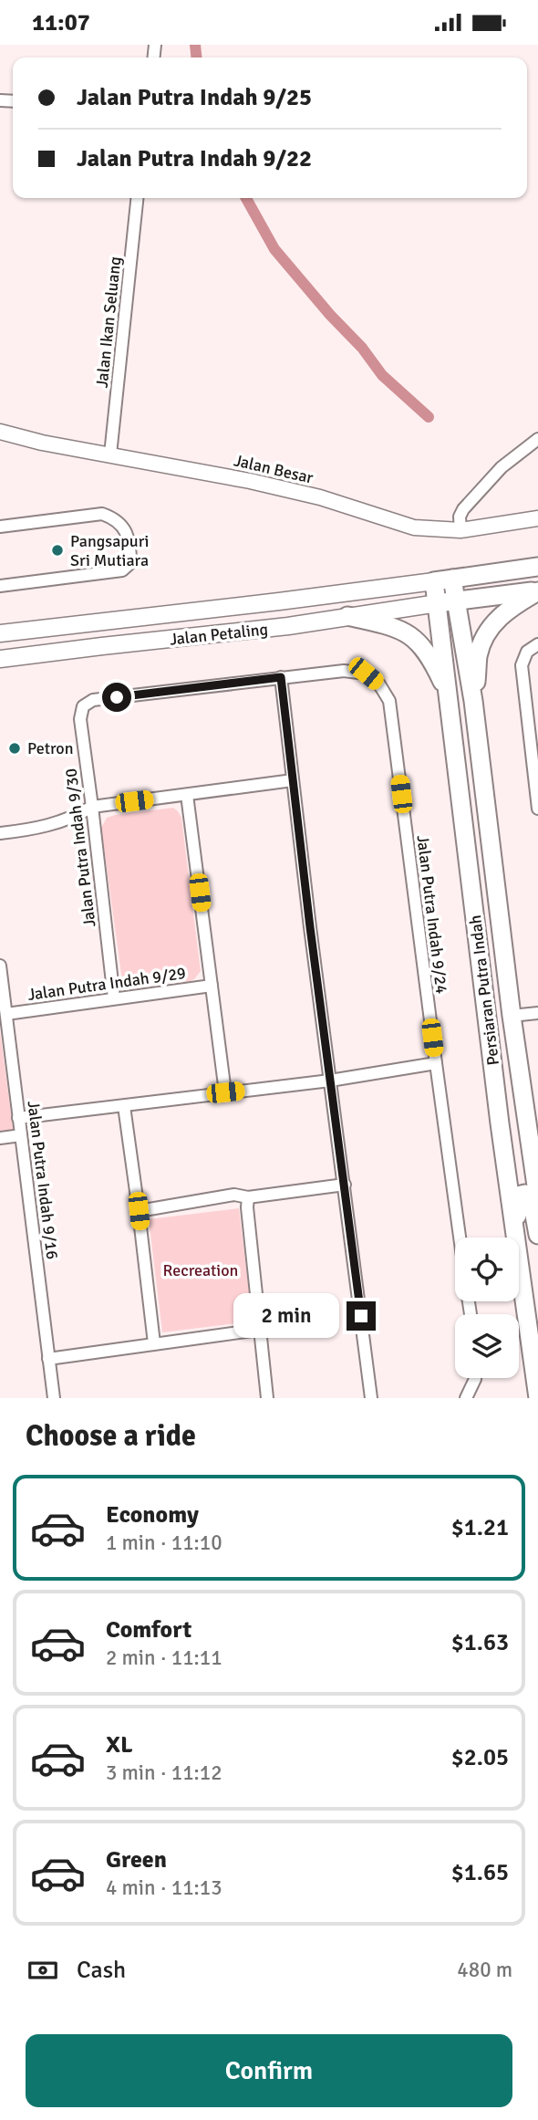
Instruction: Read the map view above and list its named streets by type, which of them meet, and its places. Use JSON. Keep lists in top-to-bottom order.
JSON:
{
  "streets": {
    "main road": ["Jalan Petaling", "Persiaran Putra Indah"],
    "street": [
      "Jalan Ikan Seluang",
      "Jalan Besar",
      "Jalan Putra Indah 9/30",
      "Jalan Putra Indah 9/24",
      "Jalan Putra Indah 9/29",
      "Jalan Putra Indah 9/16"
    ]
  },
  "crossings": [
    ["Jalan Ikan Seluang", "Jalan Besar"],
    ["Jalan Petaling", "Persiaran Putra Indah"],
    ["Jalan Putra Indah 9/30", "Jalan Putra Indah 9/24"],
    ["Jalan Putra Indah 9/30", "Jalan Putra Indah 9/29"],
    ["Jalan Putra Indah 9/29", "Jalan Putra Indah 9/16"]
  ],
  "parks": ["Recreation"],
  "places": ["Pangsapuri Sri Mutiara", "Petron"],
  "page": {
    "status": "11:07",
    "banner": ["Jalan Putra Indah 9/25", "Jalan Putra Indah 9/22"],
    "bubble": "2 min",
    "heading": "Choose a ride",
    "list": [
      {
        "name": "Economy",
        "note": "1 min · 11:10",
        "value": "$1.21"
      },
      {
        "name": "Comfort",
        "note": "2 min · 11:11",
        "value": "$1.63"
      },
      {
        "name": "XL",
        "note": "3 min · 11:12",
        "value": "$2.05"
      },
      {
        "name": "Green",
        "note": "4 min · 11:13",
        "value": "$1.65"
      }
    ],
    "pay": ["Cash", "480 m"],
    "buttons": "Confirm"
  }
}
